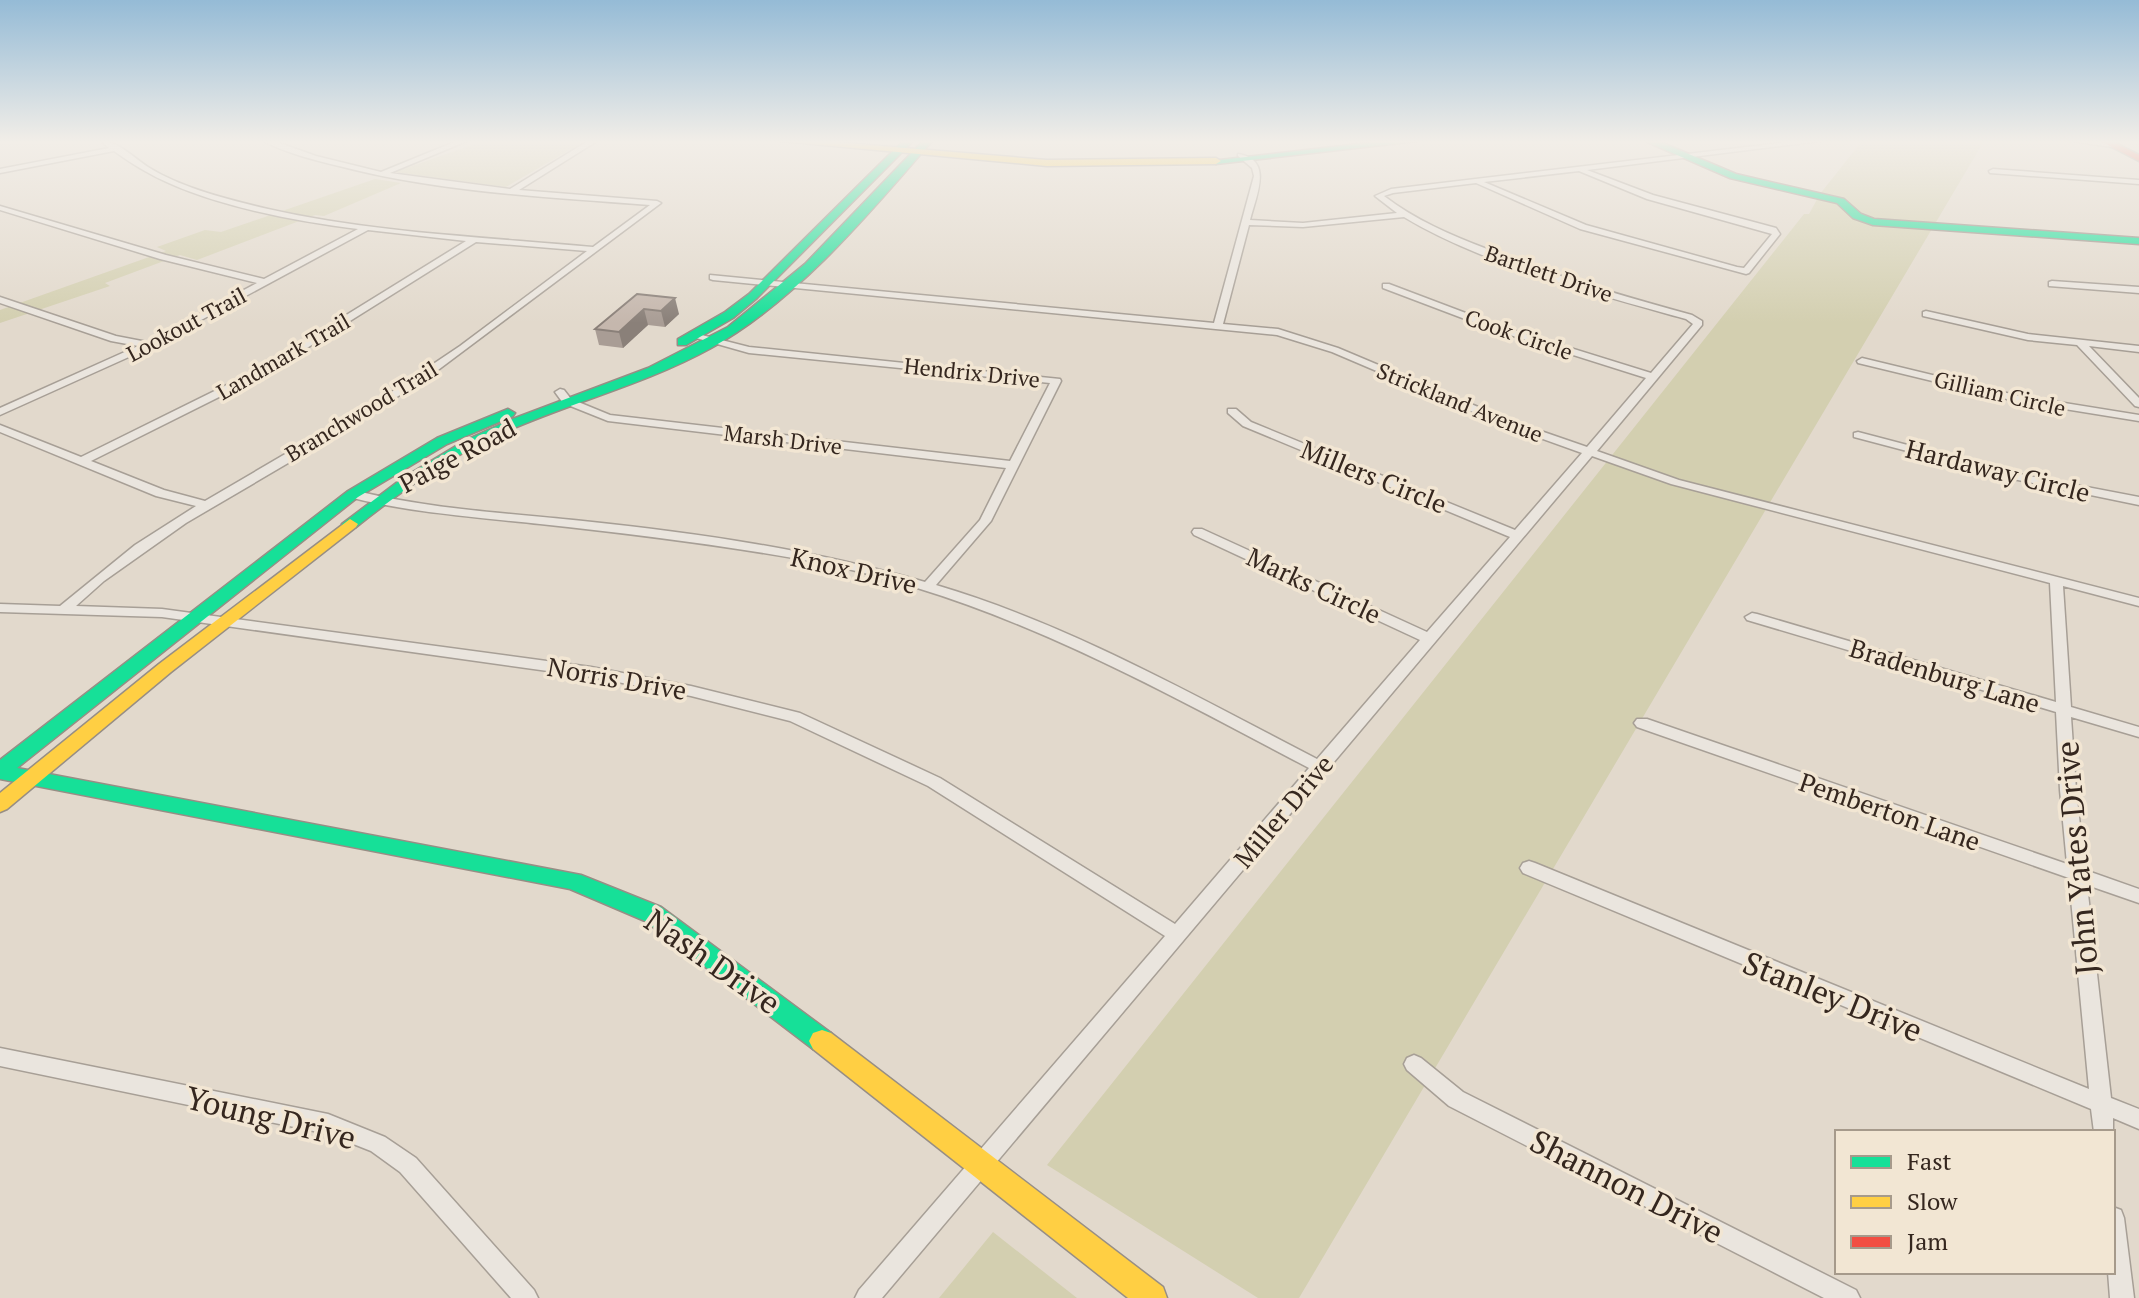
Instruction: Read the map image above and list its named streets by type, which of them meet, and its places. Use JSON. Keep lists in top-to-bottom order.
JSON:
{
  "streets": {
    "main road": ["Paige Road", "Nash Drive"],
    "street": [
      "Bartlett Drive",
      "Lookout Trail",
      "Cook Circle",
      "Landmark Trail",
      "Hendrix Drive",
      "Gilliam Circle",
      "Strickland Avenue",
      "Branchwood Trail",
      "Marsh Drive",
      "Hardaway Circle",
      "Millers Circle",
      "Knox Drive",
      "Marks Circle",
      "Bradenburg Lane",
      "Norris Drive",
      "Miller Drive",
      "Pemberton Lane",
      "John Yates Drive",
      "Stanley Drive",
      "Young Drive",
      "Shannon Drive"
    ]
  },
  "crossings": [
    ["Bartlett Drive", "Miller Drive"],
    ["Cook Circle", "Miller Drive"],
    ["Hendrix Drive", "Marsh Drive"],
    ["Hendrix Drive", "Paige Road"],
    ["Hendrix Drive", "Knox Drive"],
    ["Strickland Avenue", "Paige Road"],
    ["Strickland Avenue", "Miller Drive"],
    ["Strickland Avenue", "John Yates Drive"],
    ["Branchwood Trail", "Norris Drive"],
    ["Marsh Drive", "Paige Road"],
    ["Paige Road", "Knox Drive"],
    ["Paige Road", "Norris Drive"],
    ["Paige Road", "Nash Drive"],
    ["Millers Circle", "Miller Drive"],
    ["Knox Drive", "Miller Drive"],
    ["Marks Circle", "Miller Drive"],
    ["Bradenburg Lane", "John Yates Drive"],
    ["Norris Drive", "Miller Drive"],
    ["Miller Drive", "Nash Drive"],
    ["Pemberton Lane", "John Yates Drive"],
    ["John Yates Drive", "Stanley Drive"]
  ],
  "legend": ["Fast", "Slow", "Jam"]
}
